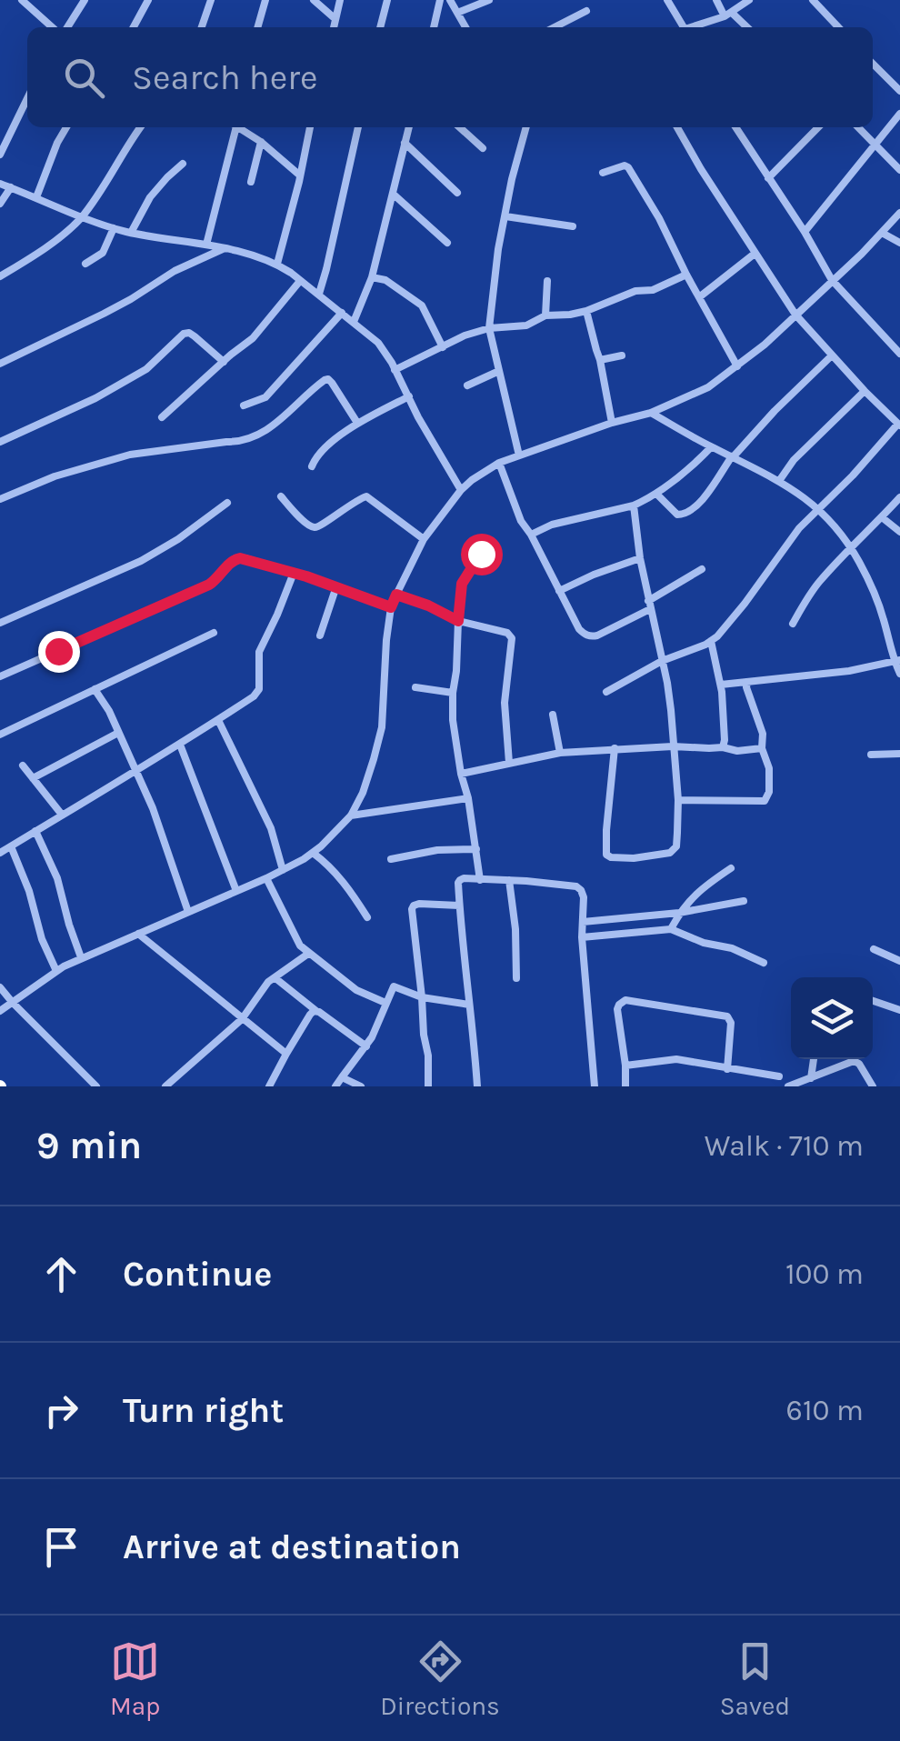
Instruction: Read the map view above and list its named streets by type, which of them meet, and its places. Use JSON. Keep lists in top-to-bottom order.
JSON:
{
  "page": {
    "search": "Search here",
    "heading": ["9 min", "Walk · 710 m"],
    "list": [
      ["Continue", "100 m"],
      ["Turn right", "610 m"],
      "Arrive at destination"
    ],
    "nav": ["Map", "Directions", "Saved"]
  }
}
